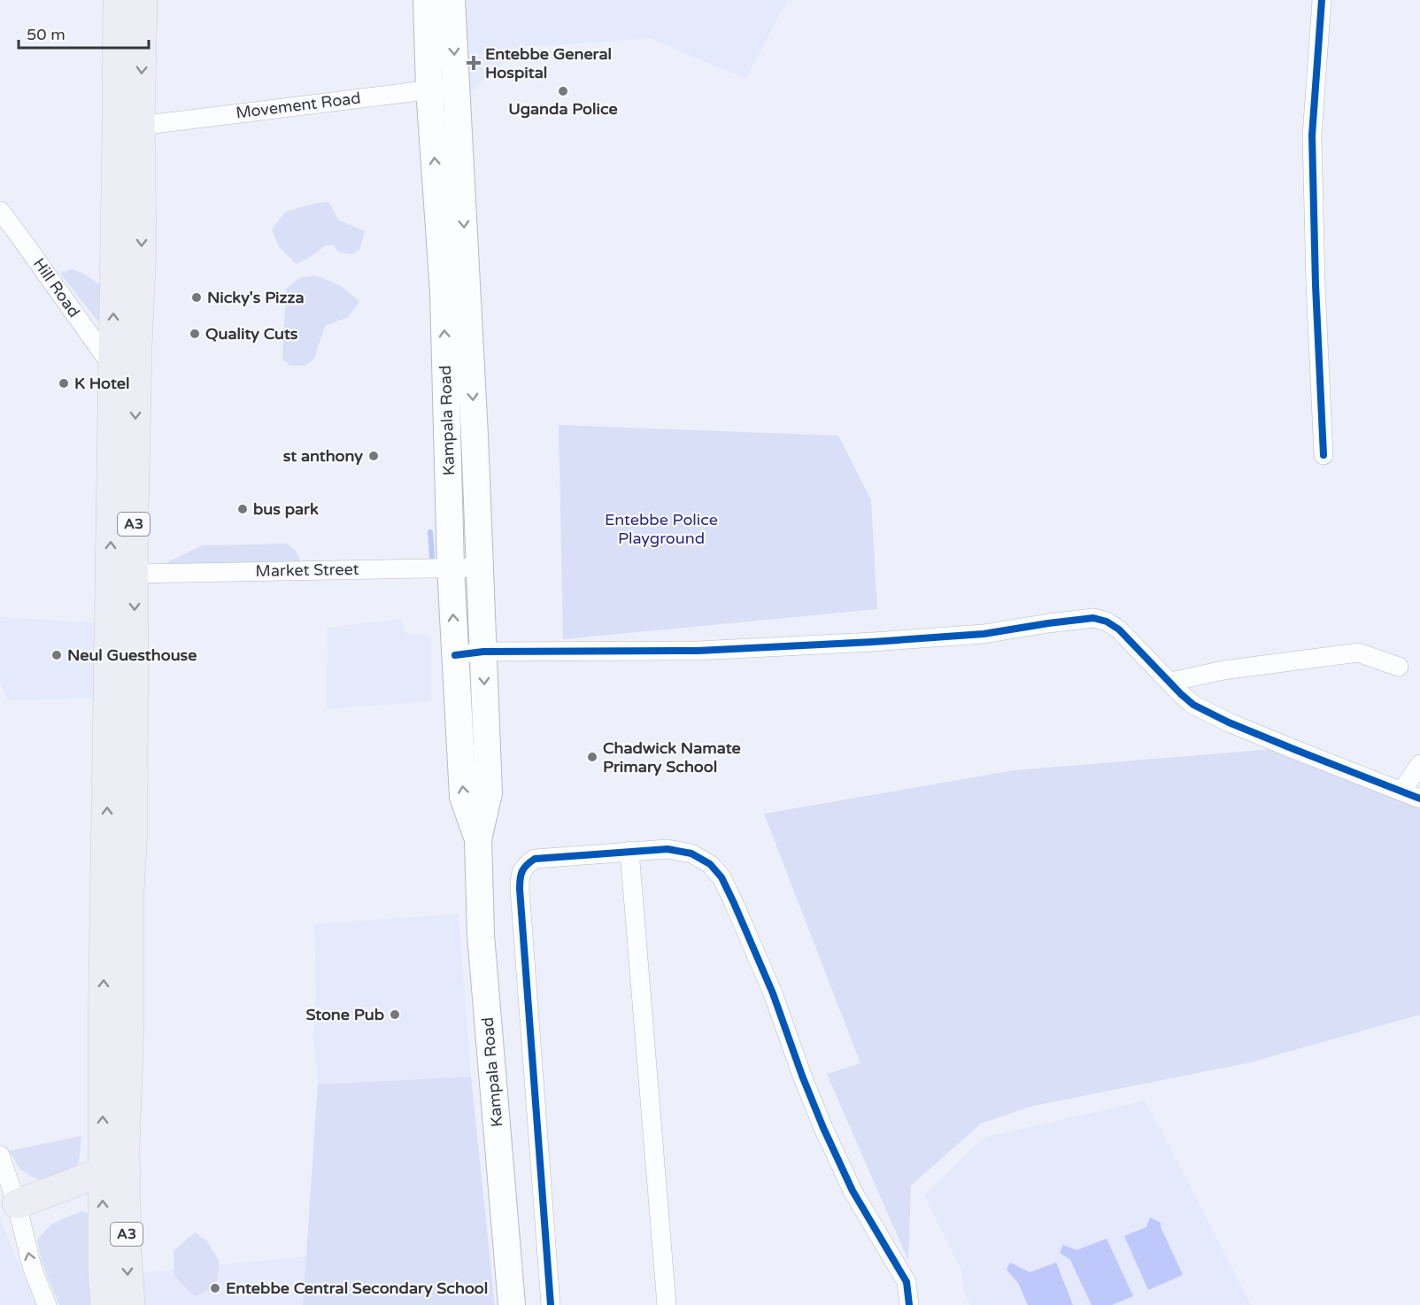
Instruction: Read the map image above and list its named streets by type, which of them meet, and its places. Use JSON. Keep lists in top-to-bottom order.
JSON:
{
  "streets": {
    "highway": ["A3"],
    "main road": ["Kampala Road"],
    "street": ["Movement Road", "Hill Road", "Market Street"]
  },
  "crossings": [
    ["Movement Road", "Kampala Road"],
    ["Movement Road", "A3"],
    ["Hill Road", "A3"],
    ["Kampala Road", "Market Street"],
    ["A3", "Market Street"]
  ],
  "parks": ["Entebbe Police Playground"],
  "places": {
    "health": ["Entebbe General Hospital"],
    "other": [
      "Uganda Police",
      "Nicky's Pizza",
      "Quality Cuts",
      "K Hotel",
      "st anthony",
      "bus park",
      "Neul Guesthouse",
      "Chadwick Namate Primary School",
      "Stone Pub",
      "Entebbe Central Secondary School"
    ]
  },
  "scale_bar": "50 m"
}
